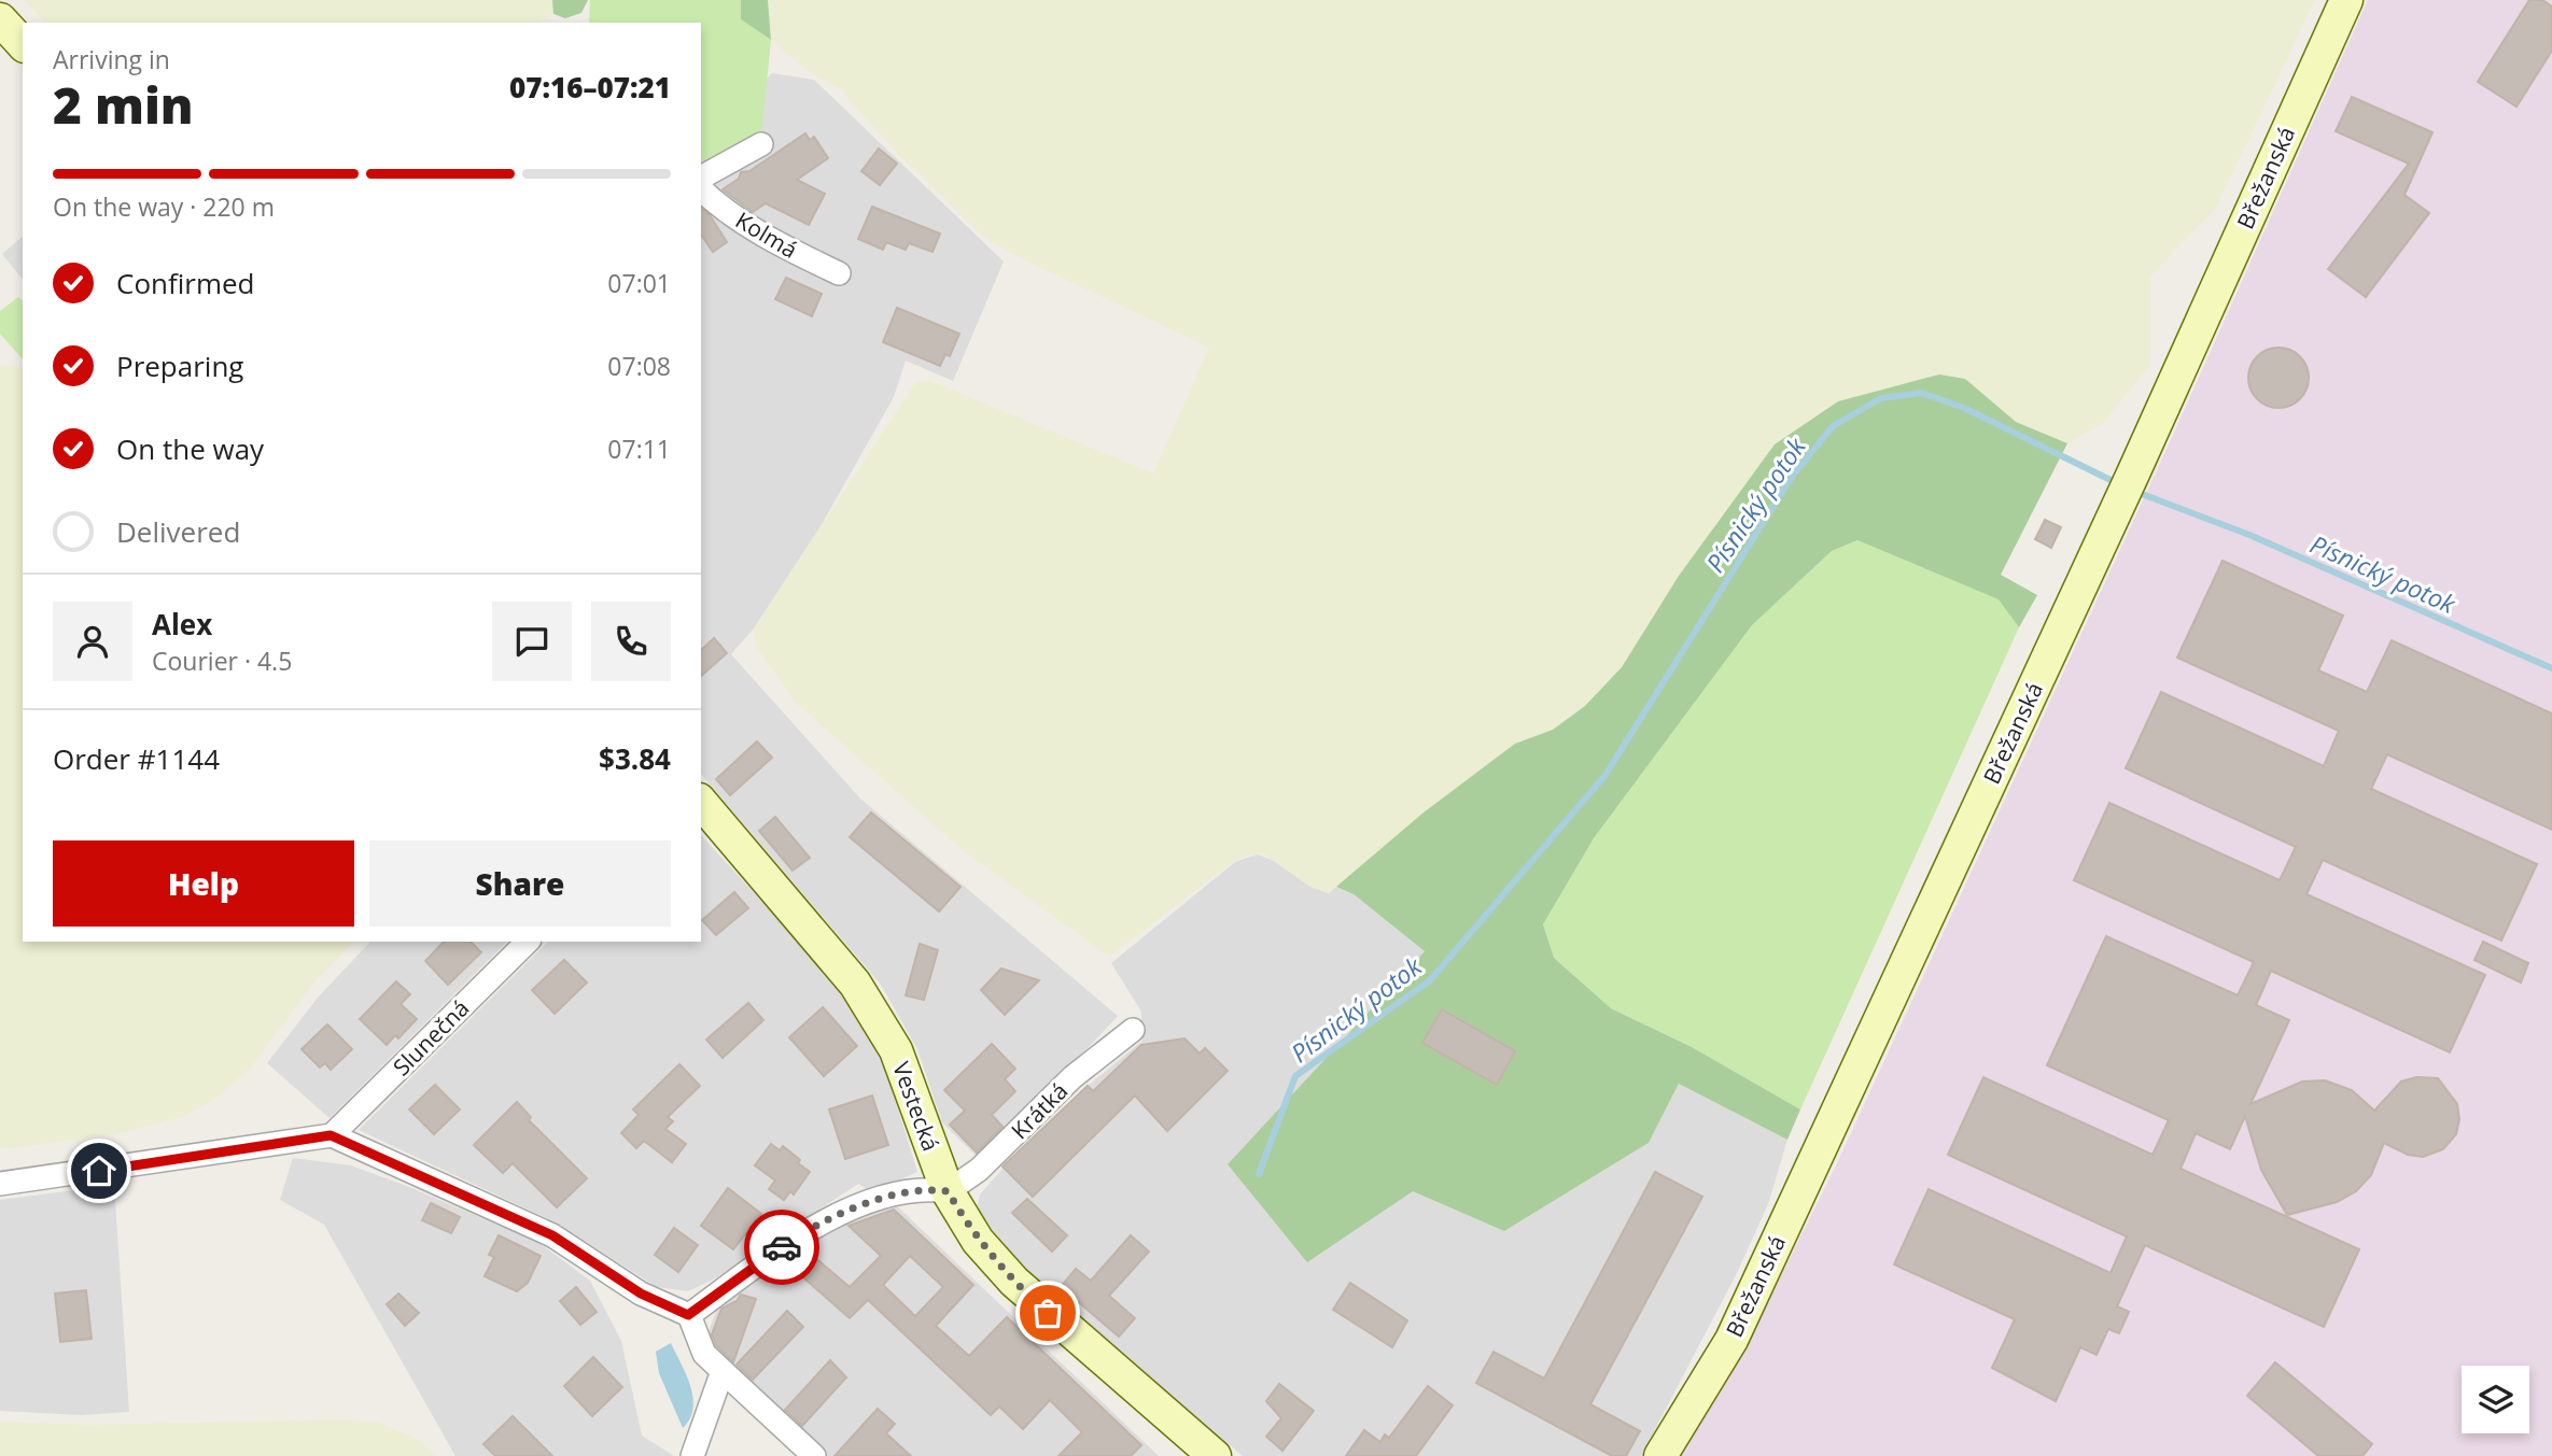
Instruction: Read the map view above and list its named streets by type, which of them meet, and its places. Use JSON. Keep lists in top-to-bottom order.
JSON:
{
  "streets": {
    "street": [
      "Břežanská",
      "Kolmá",
      "Slunečná",
      "Vestecká",
      "Krátká"
    ]
  },
  "crossings": [
    ["Vestecká", "Krátká"]
  ],
  "water": ["Písnický potok"],
  "page": {
    "heading": ["2 min", "Arriving in", "07:16–07:21"],
    "panel": [
      "Alex",
      "Courier · 4.5",
      "Order #1144",
      "$3.84"
    ],
    "bar": "On the way · 220 m",
    "list": [
      ["Confirmed", "07:01"],
      ["Preparing", "07:08"],
      ["On the way", "07:11"],
      "Delivered"
    ],
    "buttons": ["Help", "Share"]
  }
}
